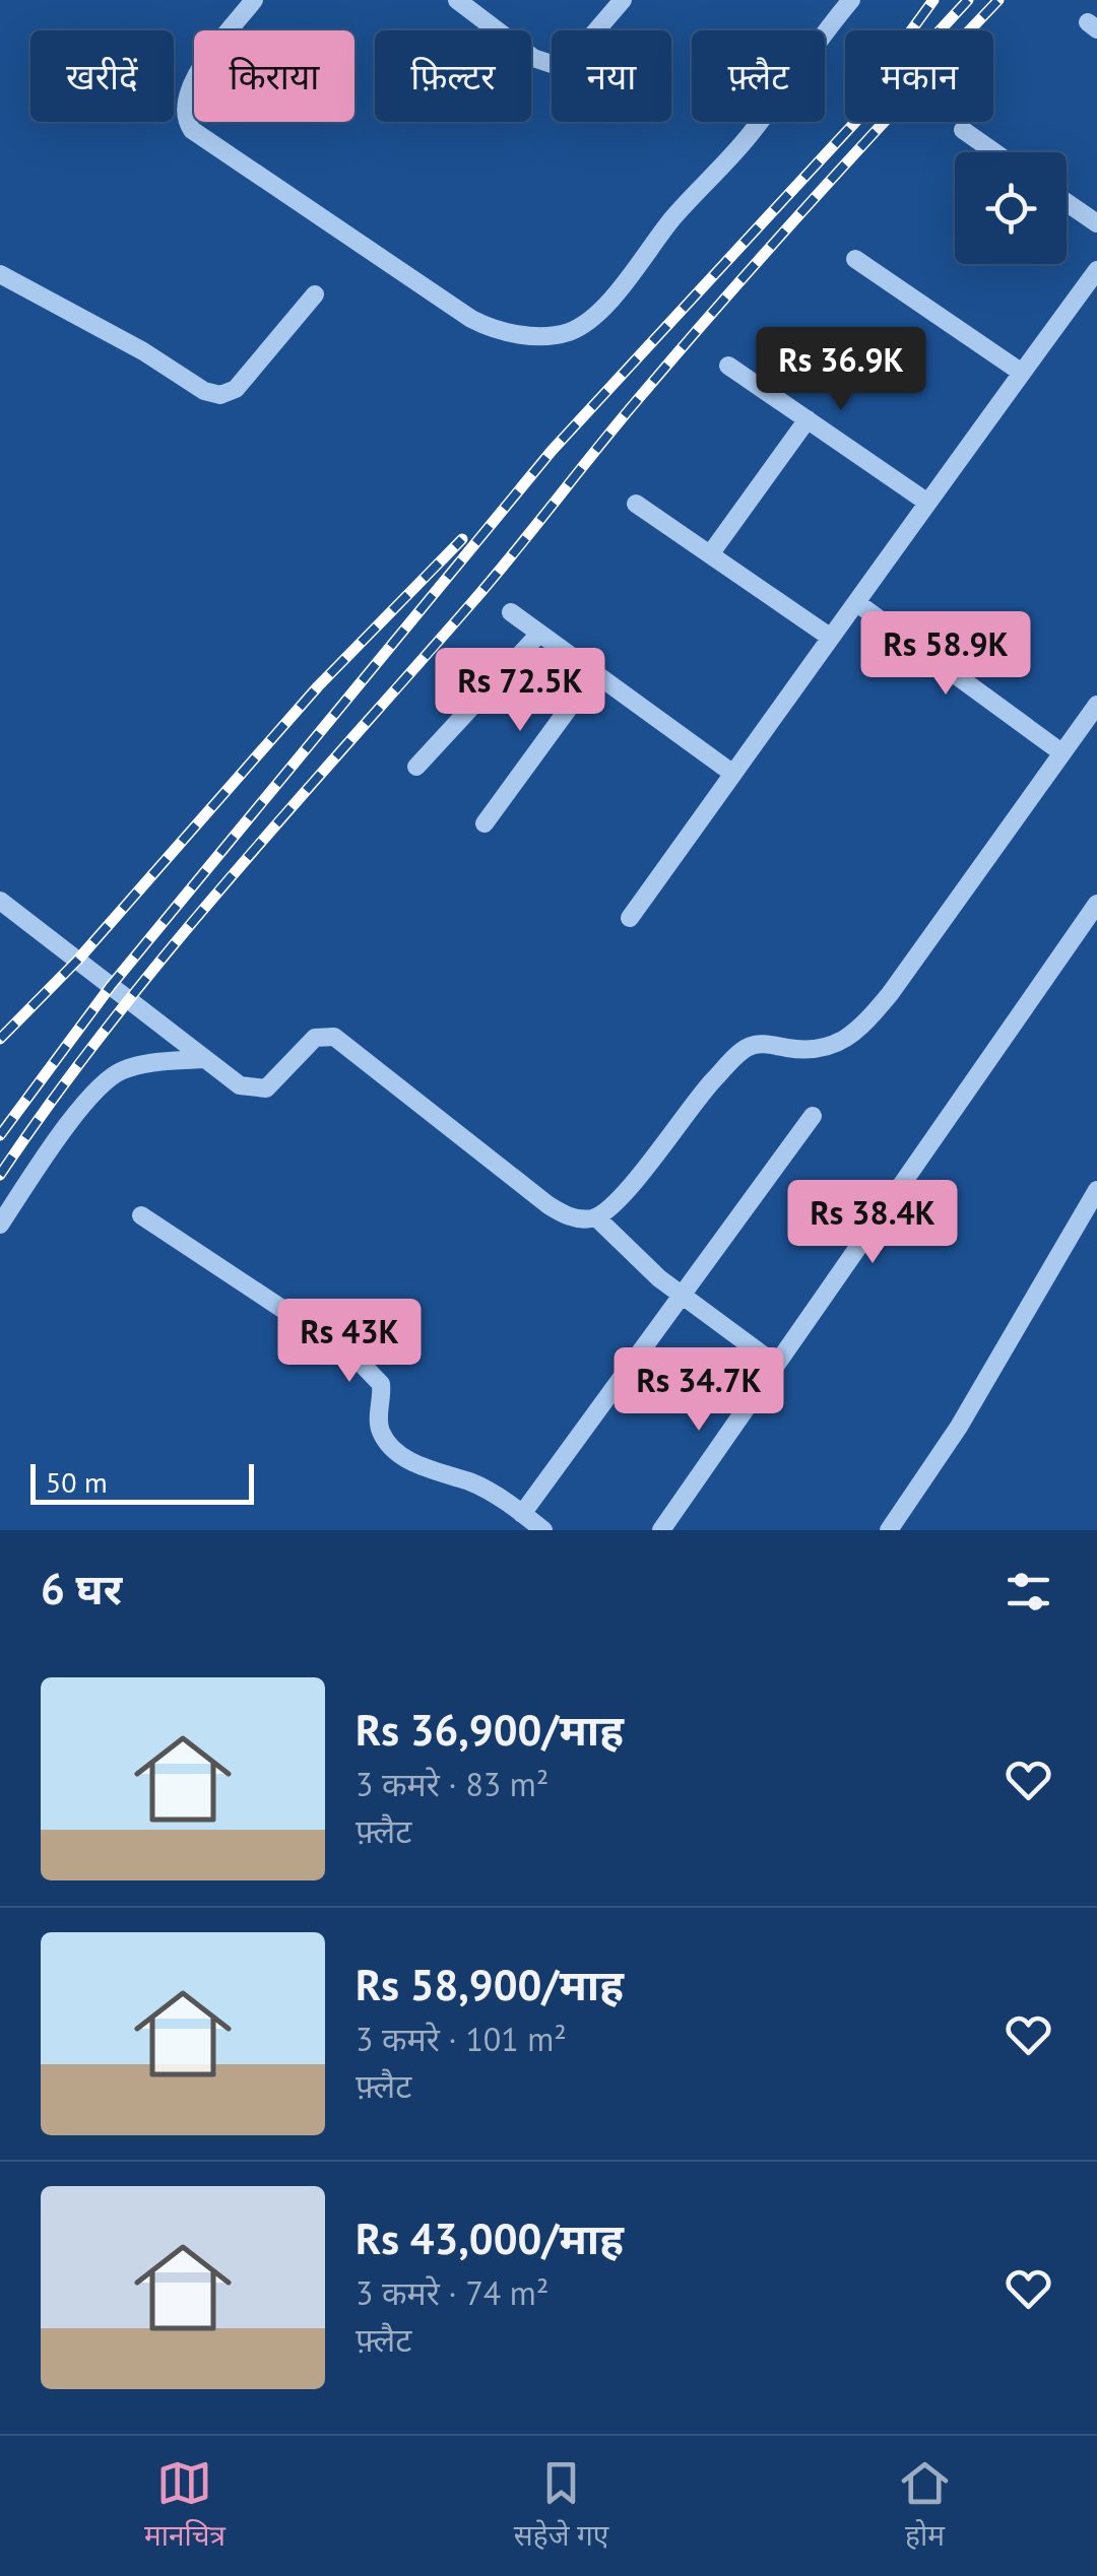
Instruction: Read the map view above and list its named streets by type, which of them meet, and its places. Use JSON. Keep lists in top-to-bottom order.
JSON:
{
  "scale_bar": "50 m",
  "page": {
    "chip": [
      "खरीदें",
      "किराया",
      "फ़िल्टर",
      "नया",
      "फ़्लैट",
      "मकान"
    ],
    "price": [
      "Rs 36.9K",
      "Rs 58.9K",
      "Rs 72.5K",
      "Rs 38.4K",
      "Rs 43K",
      "Rs 34.7K"
    ],
    "scale": "50 m",
    "heading": "6 घर",
    "list": [
      {
        "name": "Rs 36,900/माह",
        "note": "3 कमरे · 83 m² · फ़्लैट"
      },
      {
        "name": "Rs 58,900/माह",
        "note": "3 कमरे · 101 m² · फ़्लैट"
      },
      {
        "name": "Rs 43,000/माह",
        "note": "3 कमरे · 74 m² · फ़्लैट"
      }
    ],
    "tabs": ["मानचित्र", "सहेजे गए", "होम"]
  }
}
